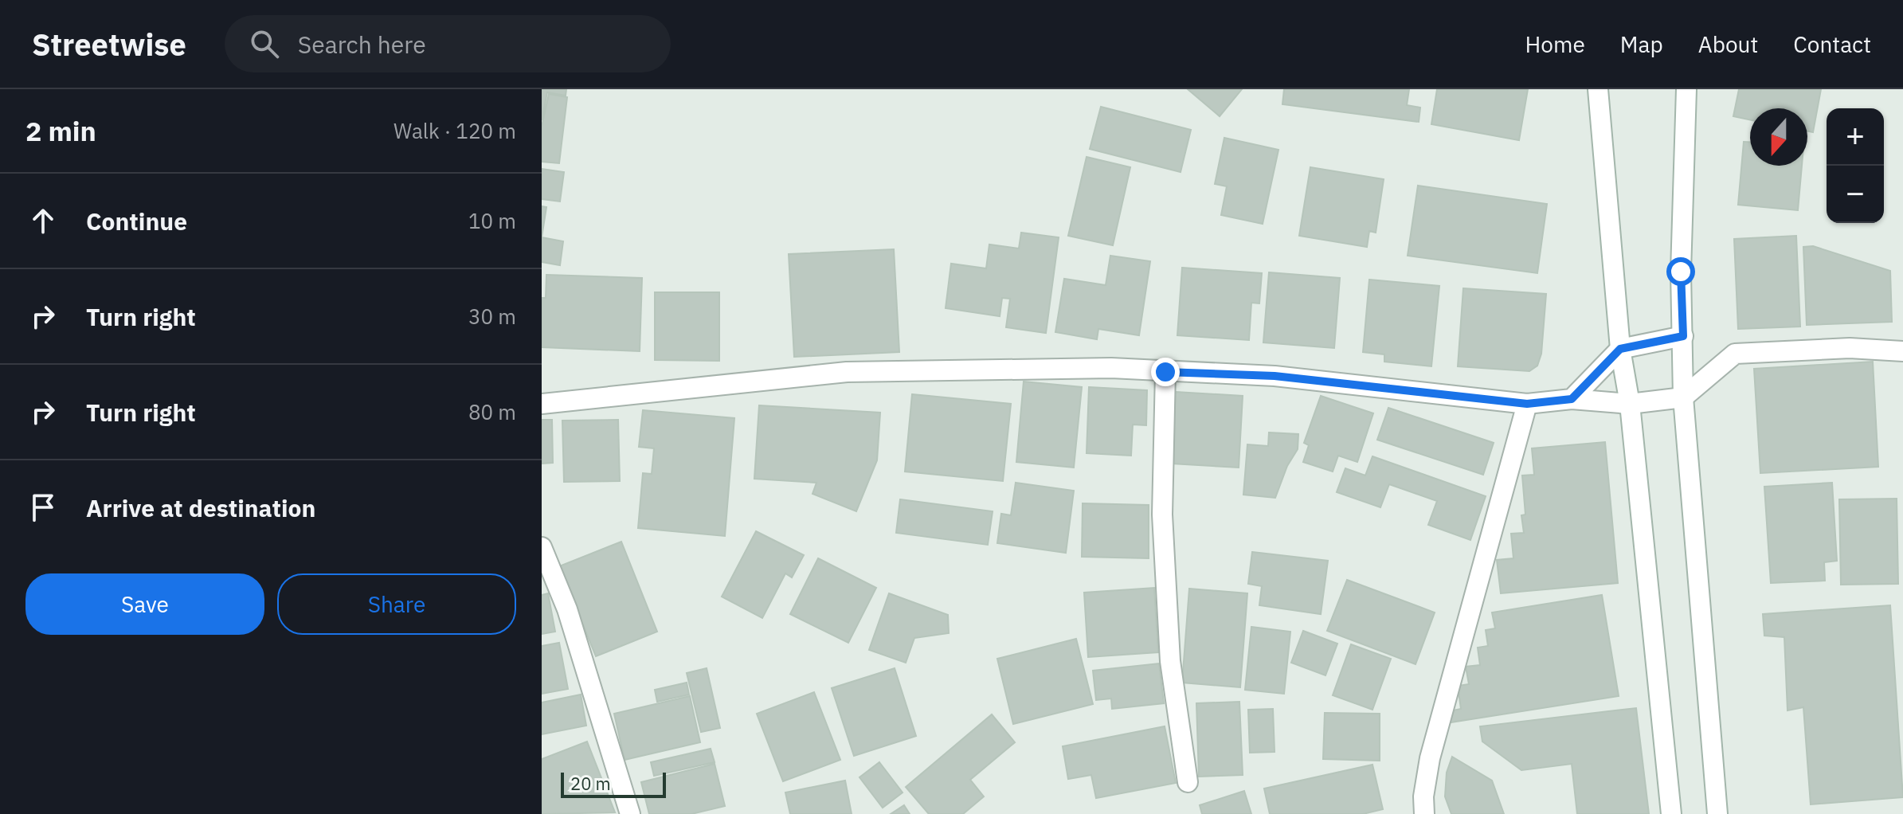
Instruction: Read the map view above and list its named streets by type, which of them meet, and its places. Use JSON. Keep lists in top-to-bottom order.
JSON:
{
  "scale_bar": "20 m",
  "north": "bottom",
  "page": {
    "header": "Streetwise",
    "search": "Search here",
    "nav": [
      "Home",
      "Map",
      "About",
      "Contact"
    ],
    "heading": ["2 min", "Walk · 120 m"],
    "map_buttons": ["+", "−"],
    "list": [
      ["Continue", "10 m"],
      ["Turn right", "30 m"],
      ["Turn right", "80 m"],
      "Arrive at destination"
    ],
    "buttons": ["Save", "Share"],
    "scale": "20 m"
  }
}
